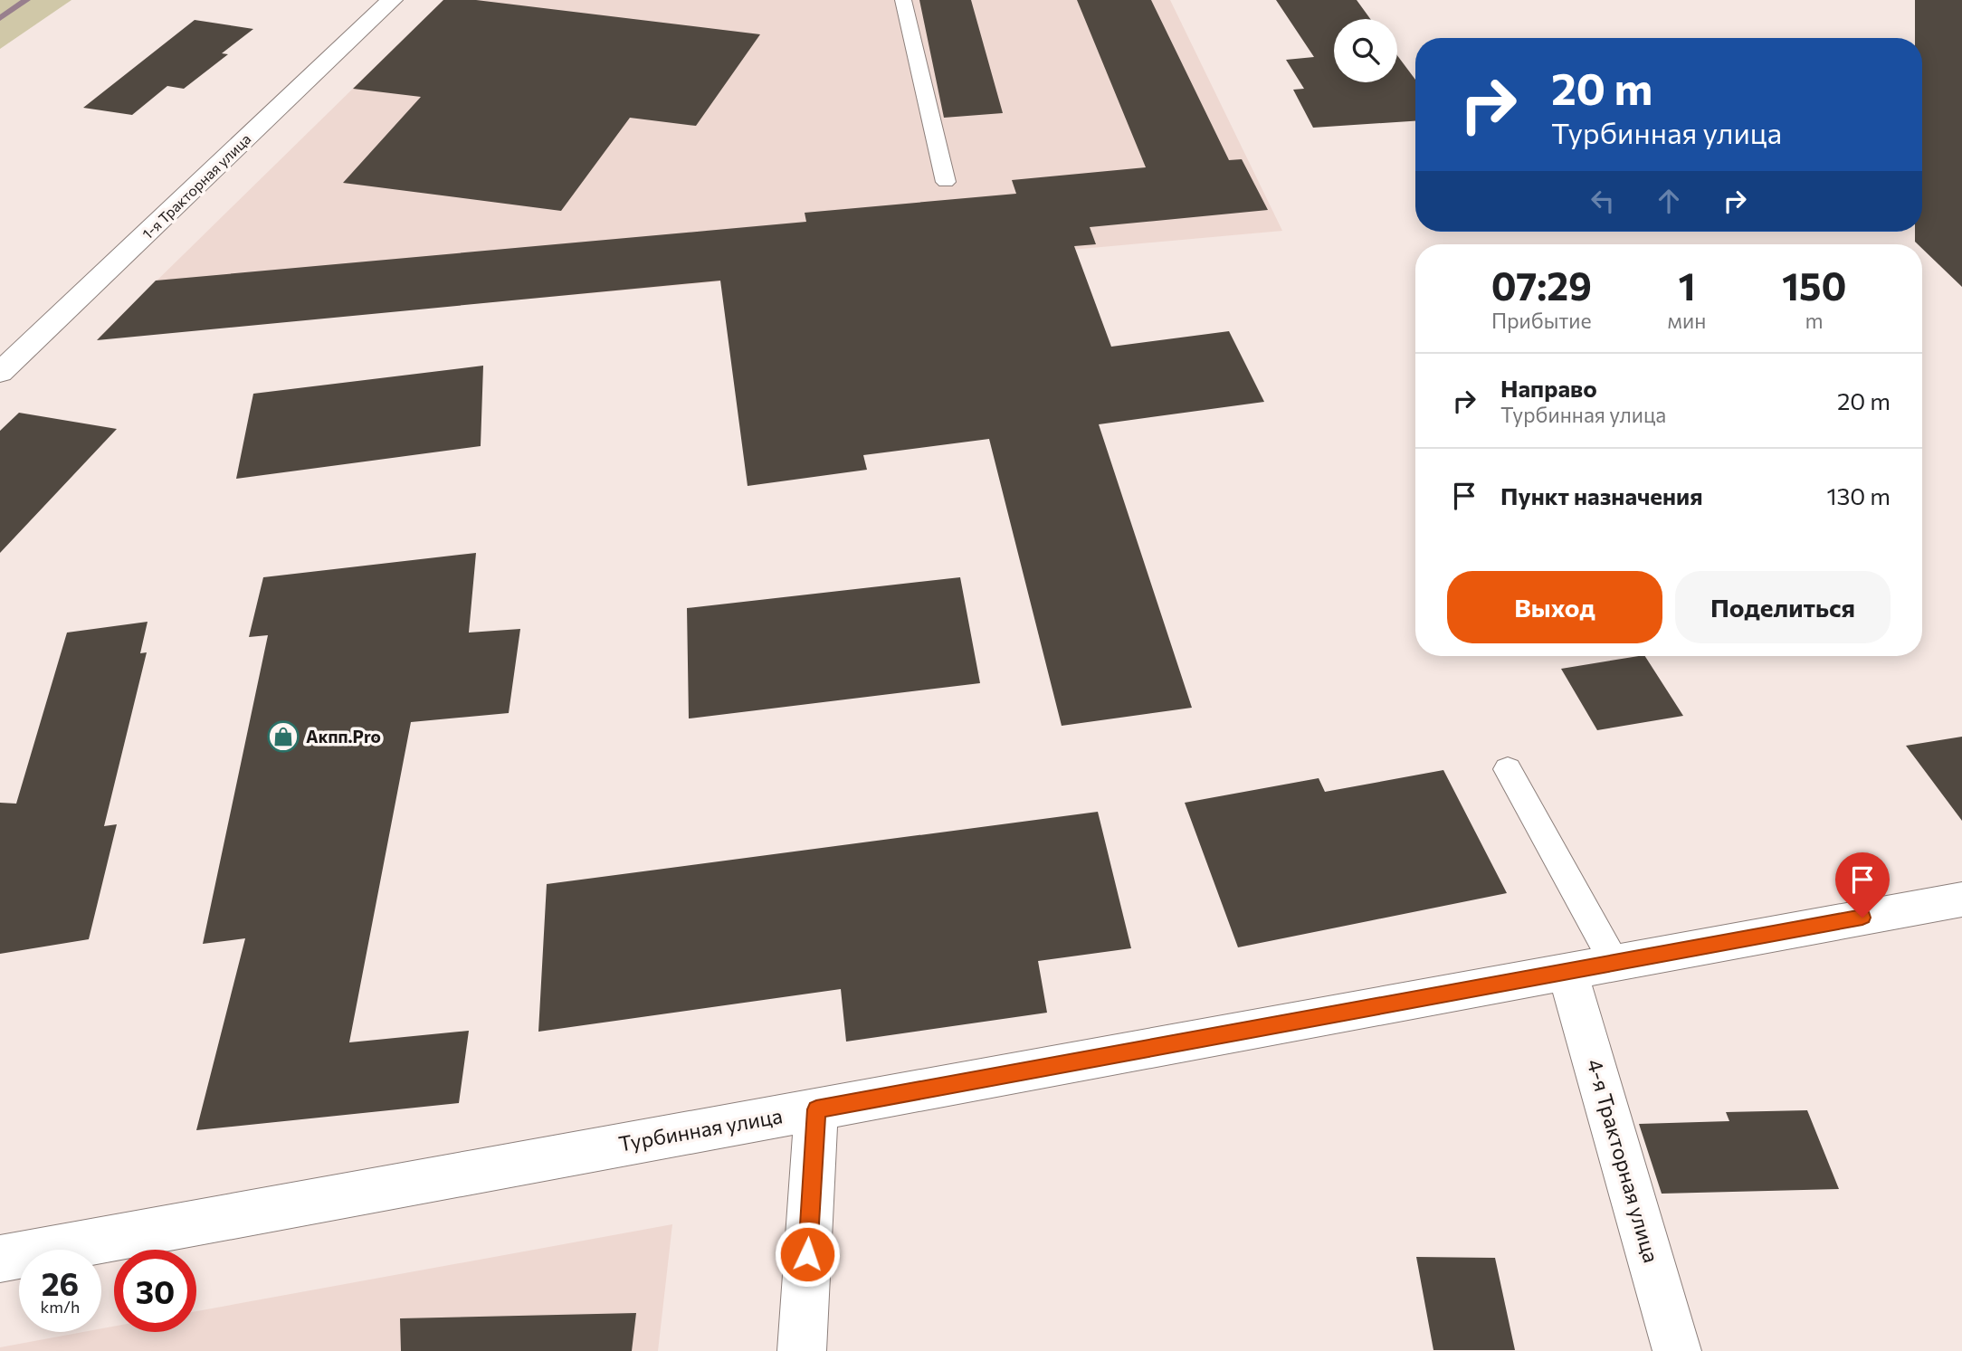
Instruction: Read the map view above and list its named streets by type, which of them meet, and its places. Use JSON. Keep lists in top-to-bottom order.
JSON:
{
  "streets": {
    "street": ["1-я Тракторная улица", "Турбинная улица", "4-я Тракторная улица"]
  },
  "crossings": [
    ["Турбинная улица", "4-я Тракторная улица"]
  ],
  "places": {
    "shop": ["Акпп.Pro"]
  },
  "page": {
    "turn": ["20 m", "Турбинная улица"],
    "eta": [
      "07:29",
      "Прибытие",
      "1",
      "мин",
      "150",
      "m"
    ],
    "list": [
      {
        "name": "Направо",
        "note": "Турбинная улица",
        "value": "20 m"
      },
      {
        "name": "Пункт назначения",
        "value": "130 m"
      }
    ],
    "buttons": ["Выход", "Поделиться"],
    "speed": "26 km/h",
    "limit": "30"
  }
}
